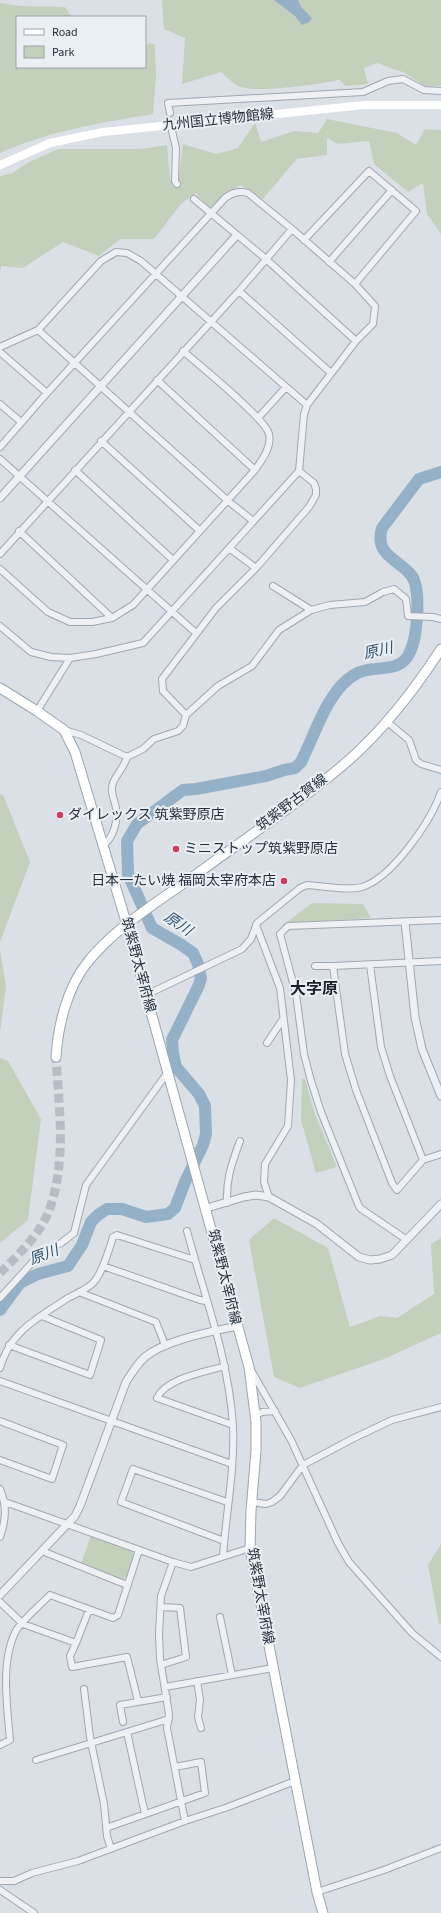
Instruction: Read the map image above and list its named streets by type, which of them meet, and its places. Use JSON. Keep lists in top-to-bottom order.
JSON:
{
  "streets": {
    "main road": ["九州国立博物館線", "筑紫野古賀線", "筑紫野太宰府線"]
  },
  "crossings": [
    ["筑紫野古賀線", "筑紫野太宰府線"]
  ],
  "districts": ["大字原"],
  "water": ["原川"],
  "places": ["ダイレックス 筑紫野原店", "ミニストップ筑紫野原店", "日本一たい焼 福岡太宰府本店"],
  "legend": ["Road", "Park"]
}
